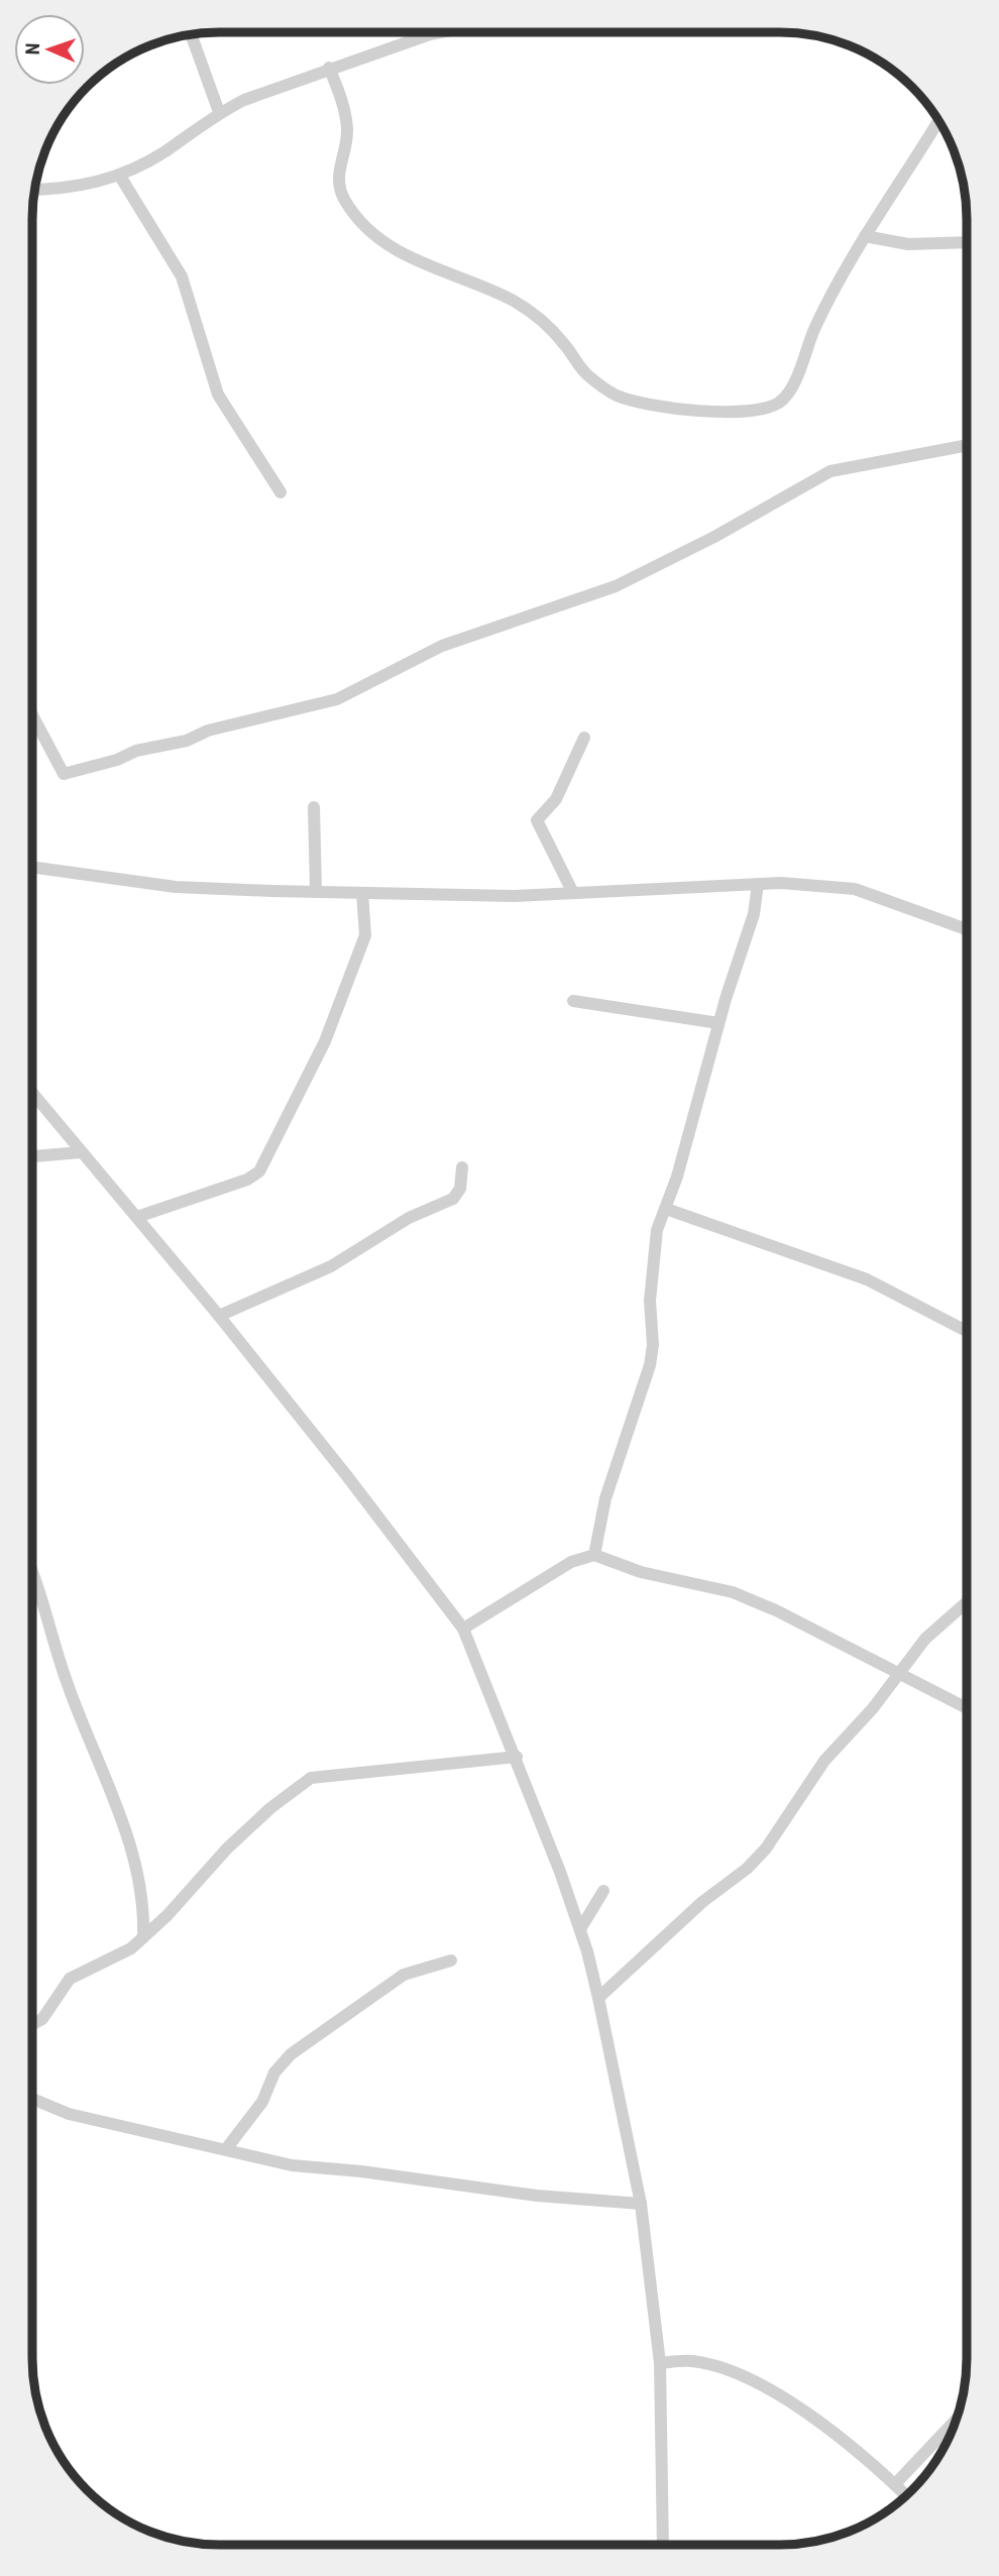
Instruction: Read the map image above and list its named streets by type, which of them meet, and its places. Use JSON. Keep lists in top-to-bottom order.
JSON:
{
  "north": "left"
}
